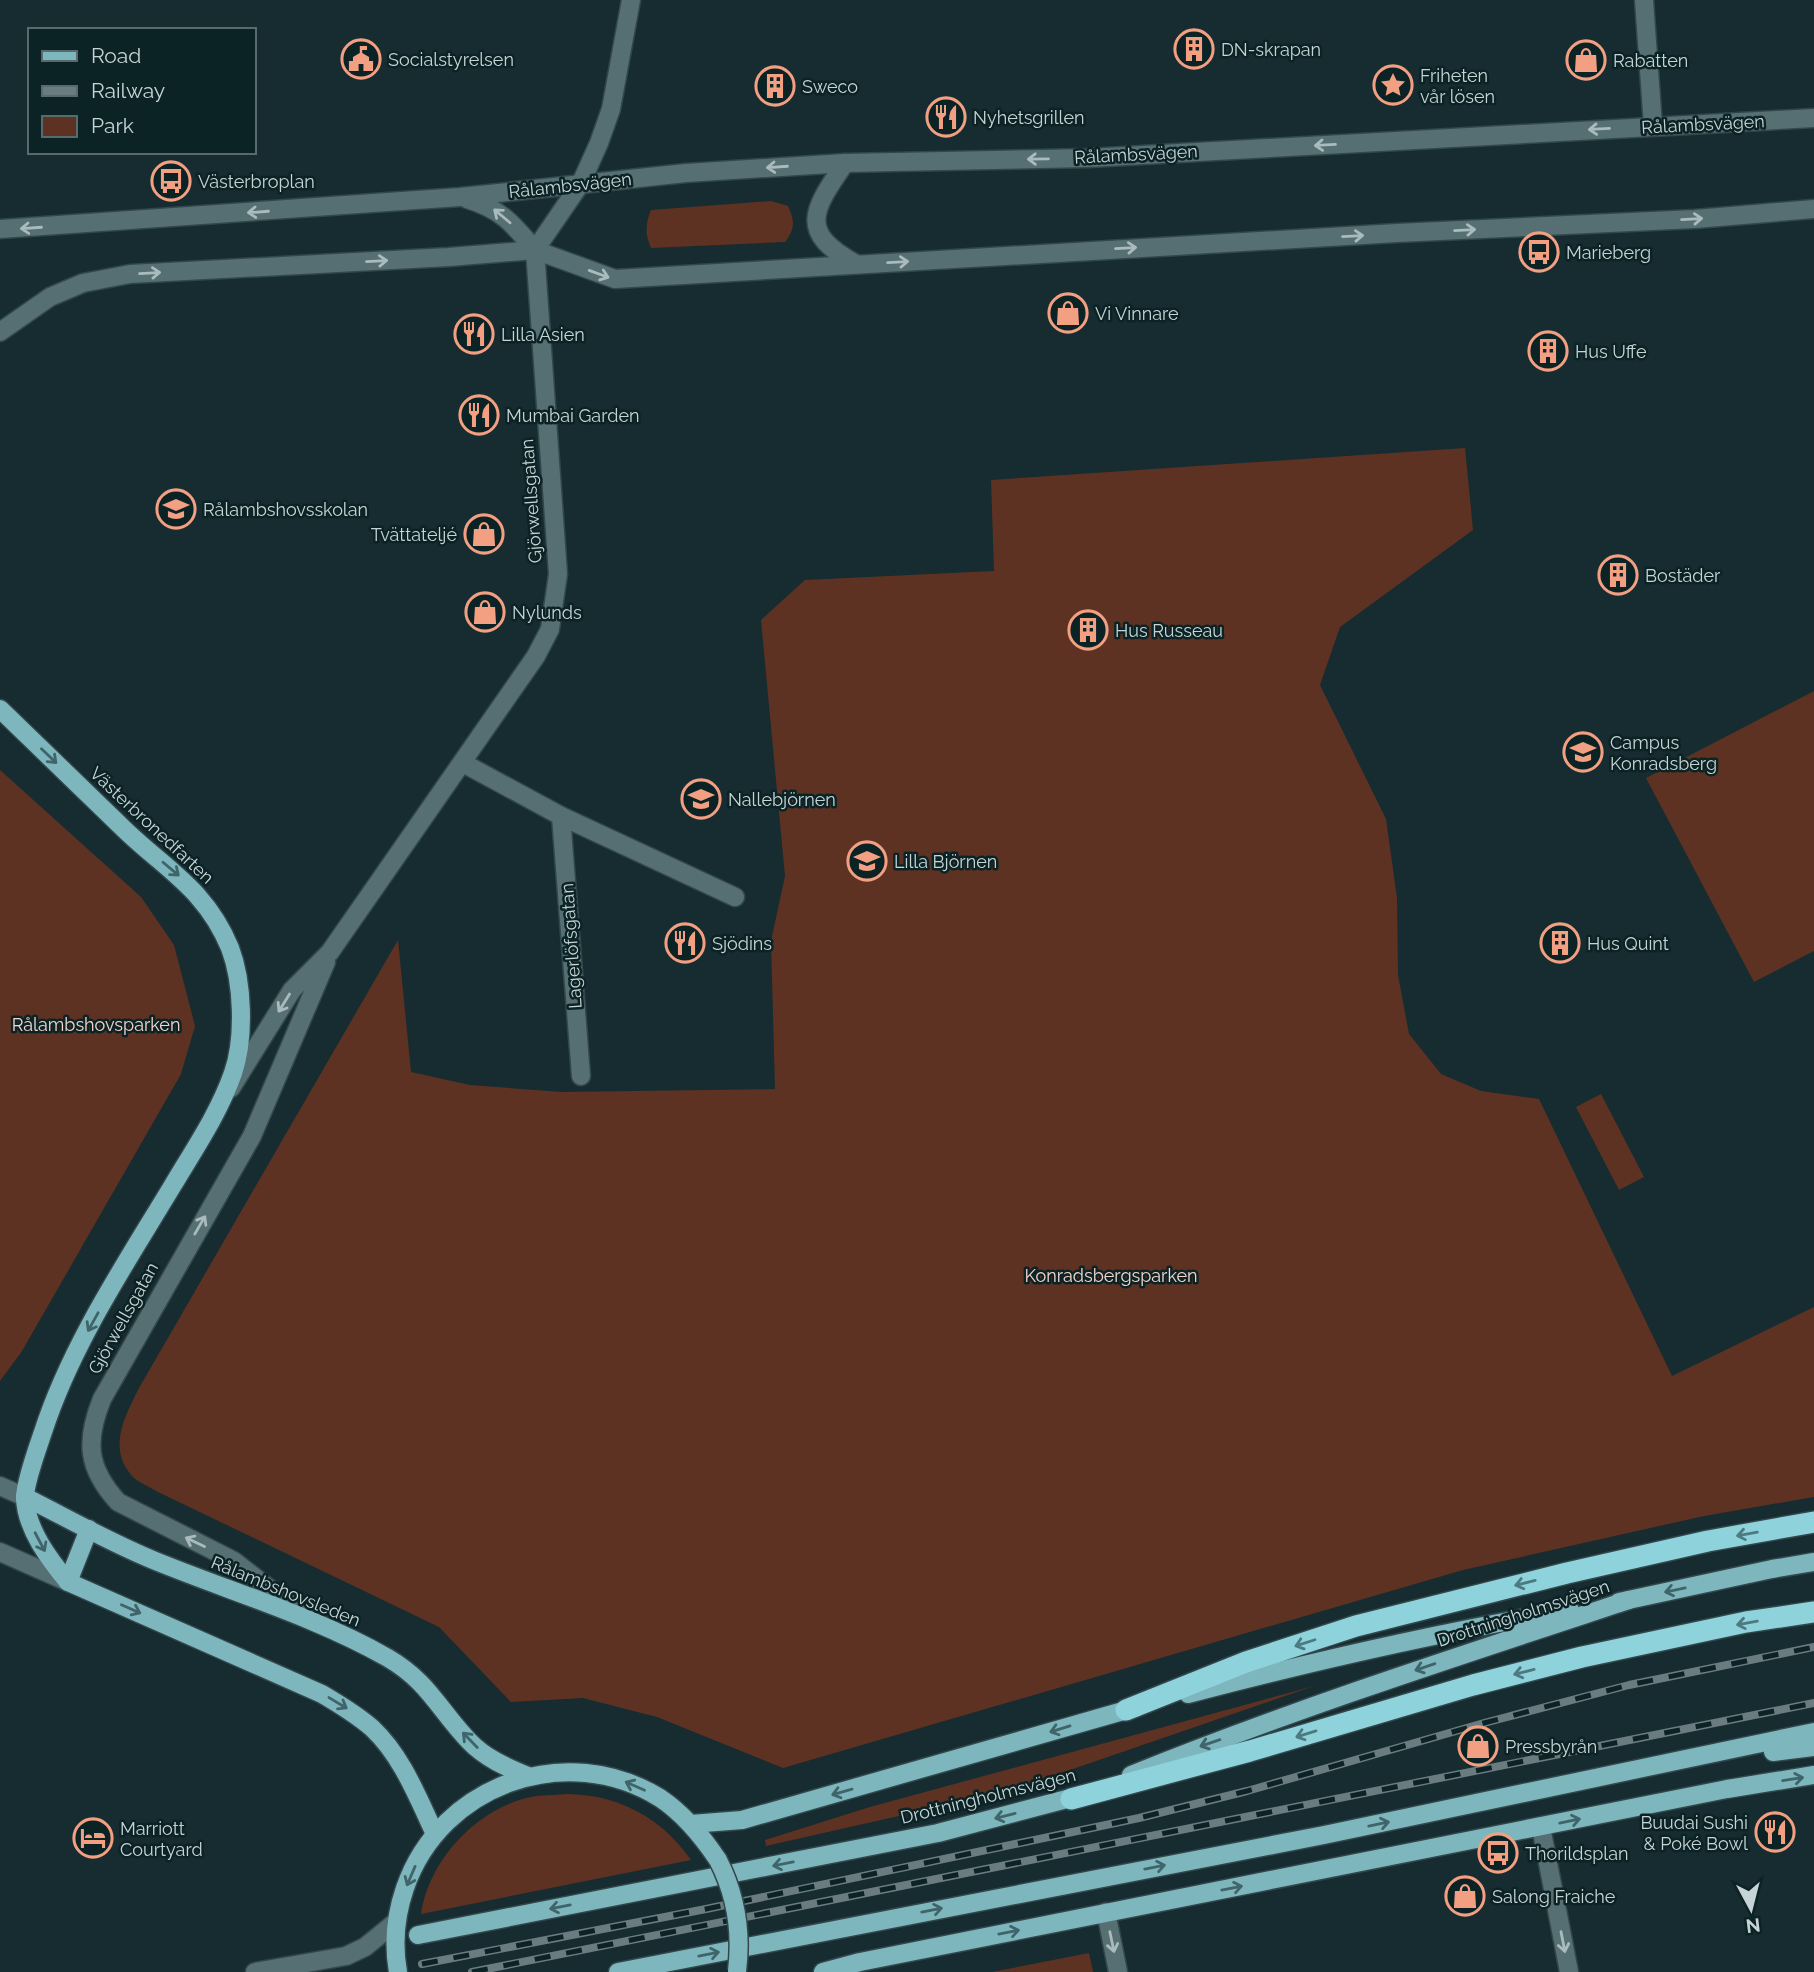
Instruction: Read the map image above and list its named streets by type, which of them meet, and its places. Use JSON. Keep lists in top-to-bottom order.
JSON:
{
  "streets": {
    "main road": [
      "Gjörwellsgatan",
      "Västerbronedfarten",
      "Rålambshovsleden",
      "Drottningholmsvägen"
    ],
    "street": ["Rålambsvägen", "Lagerlöfsgatan"]
  },
  "crossings": [
    ["Rålambsvägen", "Gjörwellsgatan"],
    ["Gjörwellsgatan", "Västerbronedfarten"],
    ["Gjörwellsgatan", "Rålambshovsleden"]
  ],
  "one_way": ["Västerbronedfarten", "Rålambshovsleden"],
  "parks": ["Rålambshovsparken", "Konradsbergsparken"],
  "places": {
    "building": [
      "DN-skrapan",
      "Sweco",
      "Hus Uffe",
      "Bostäder",
      "Hus Russeau",
      "Hus Quint"
    ],
    "public building": ["Socialstyrelsen"],
    "shop": [
      "Rabatten",
      "Vi Vinnare",
      "Tvättateljé",
      "Nylunds",
      "Pressbyrån",
      "Salong Fraiche"
    ],
    "place": ["Friheten vår lösen"],
    "restaurant": [
      "Nyhetsgrillen",
      "Lilla Asien",
      "Mumbai Garden",
      "Sjödins",
      "Buudai Sushi & Poké Bowl"
    ],
    "bus stop": ["Västerbroplan", "Marieberg", "Thorildsplan"],
    "school or university": [
      "Rålambshovsskolan",
      "Campus Konradsberg",
      "Nallebjörnen",
      "Lilla Björnen"
    ],
    "hotel": ["Marriott Courtyard"]
  },
  "legend": ["Road", "Railway", "Park"],
  "north": "bottom"
}
